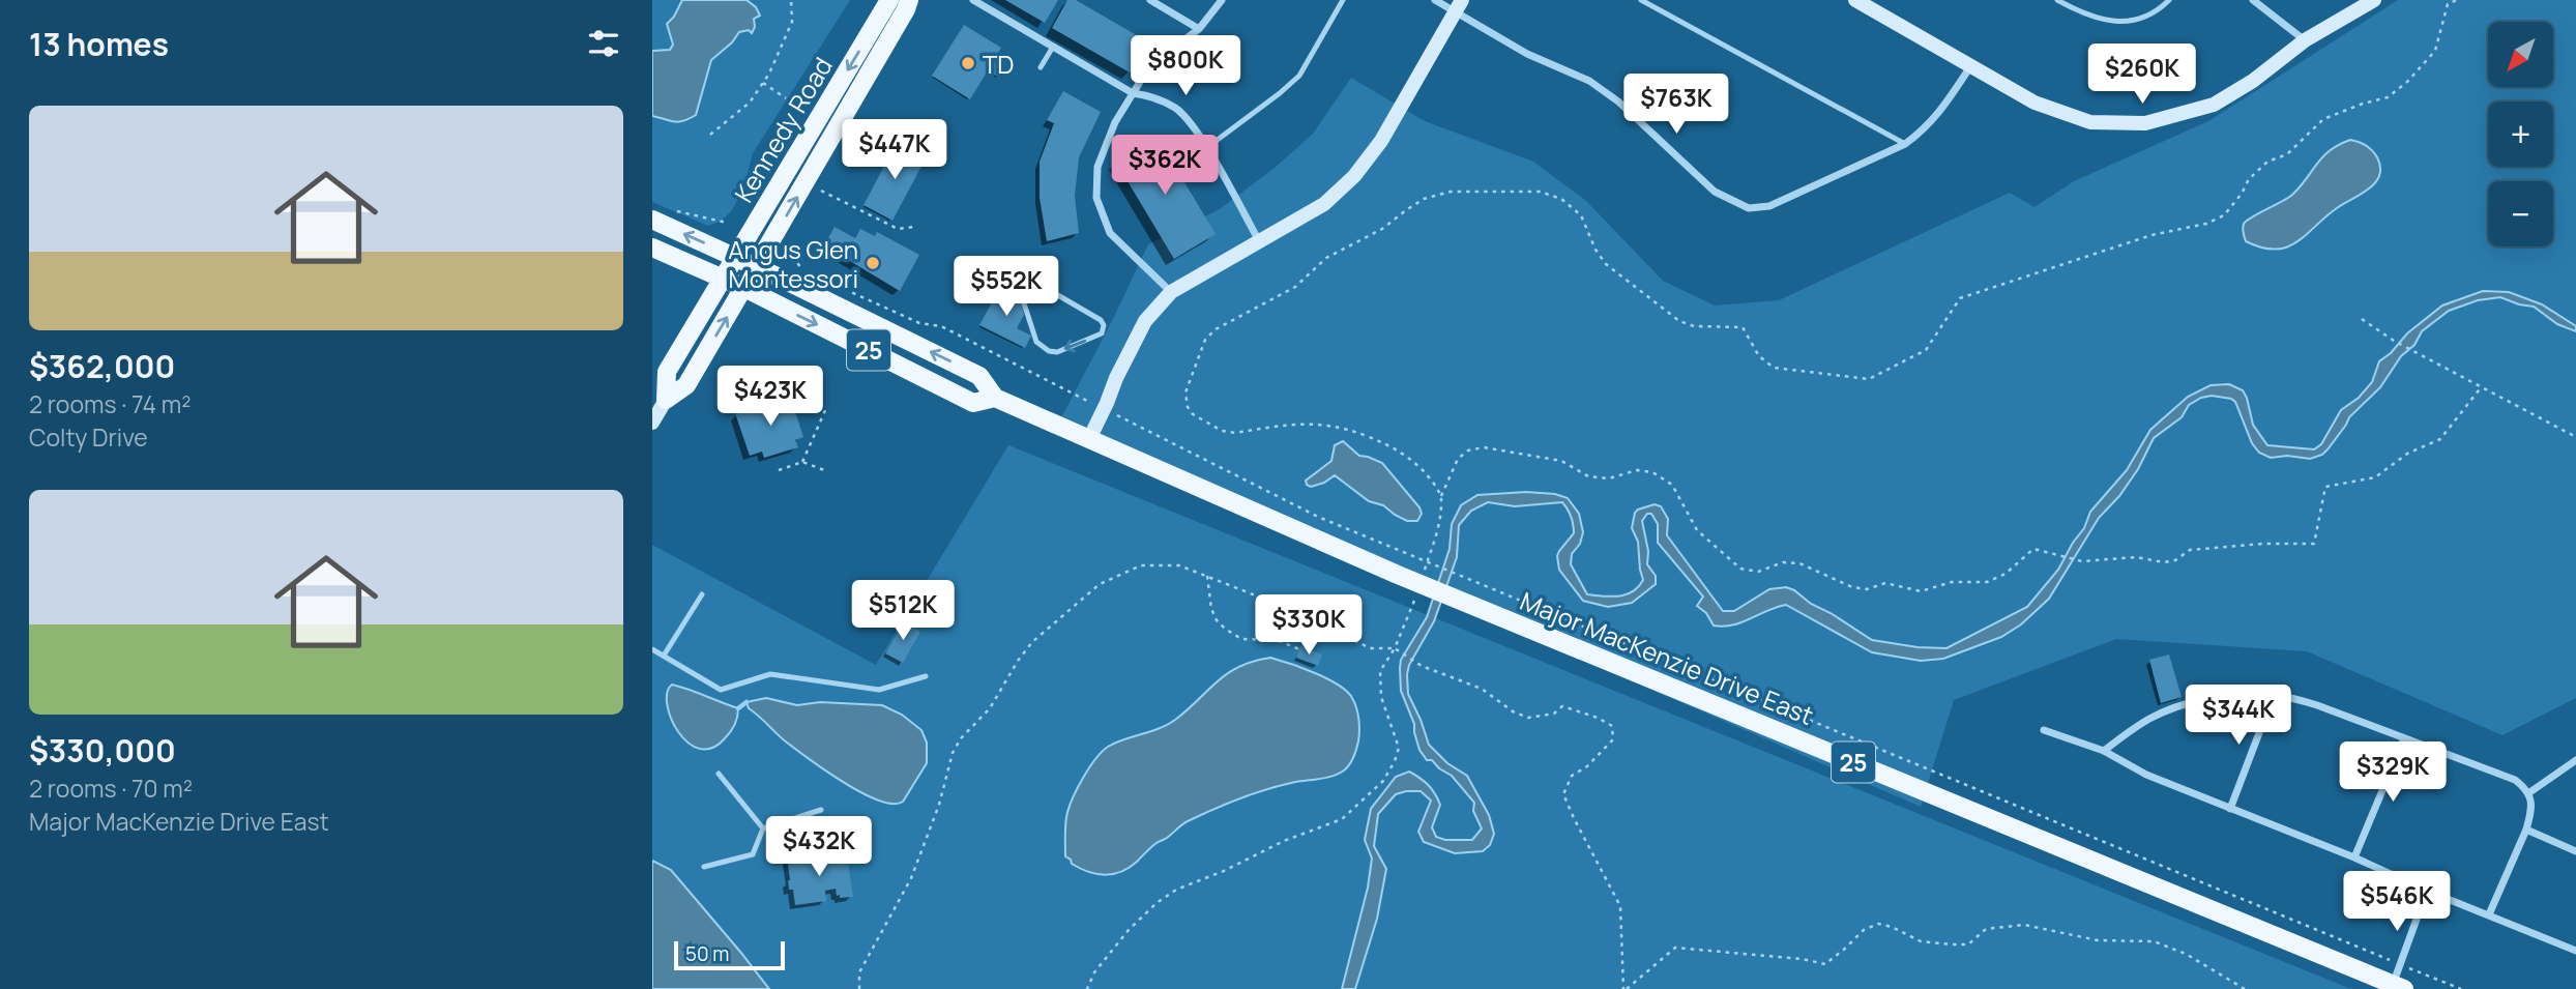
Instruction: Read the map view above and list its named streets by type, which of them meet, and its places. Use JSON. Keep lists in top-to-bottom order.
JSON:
{
  "streets": {
    "main road": ["Kennedy Road", "25", "Major MacKenzie Drive East"]
  },
  "crossings": [
    ["Kennedy Road", "Major MacKenzie Drive East"]
  ],
  "places": ["TD", "Angus Glen Montessori"],
  "scale_bar": "50 m",
  "north": "bottom left",
  "page": {
    "heading": "13 homes",
    "map_buttons": ["+", "−"],
    "price": [
      "$800K",
      "$260K",
      "$763K",
      "$447K",
      "$362K",
      "$552K",
      "$423K",
      "$512K",
      "$330K",
      "$344K",
      "$329K",
      "$432K",
      "$546K"
    ],
    "list": [
      {
        "name": "$362,000",
        "note": "2 rooms · 74 m² · Colty Drive"
      },
      {
        "name": "$330,000",
        "note": "2 rooms · 70 m² · Major MacKenzie Drive East"
      }
    ],
    "scale": "50 m"
  }
}
